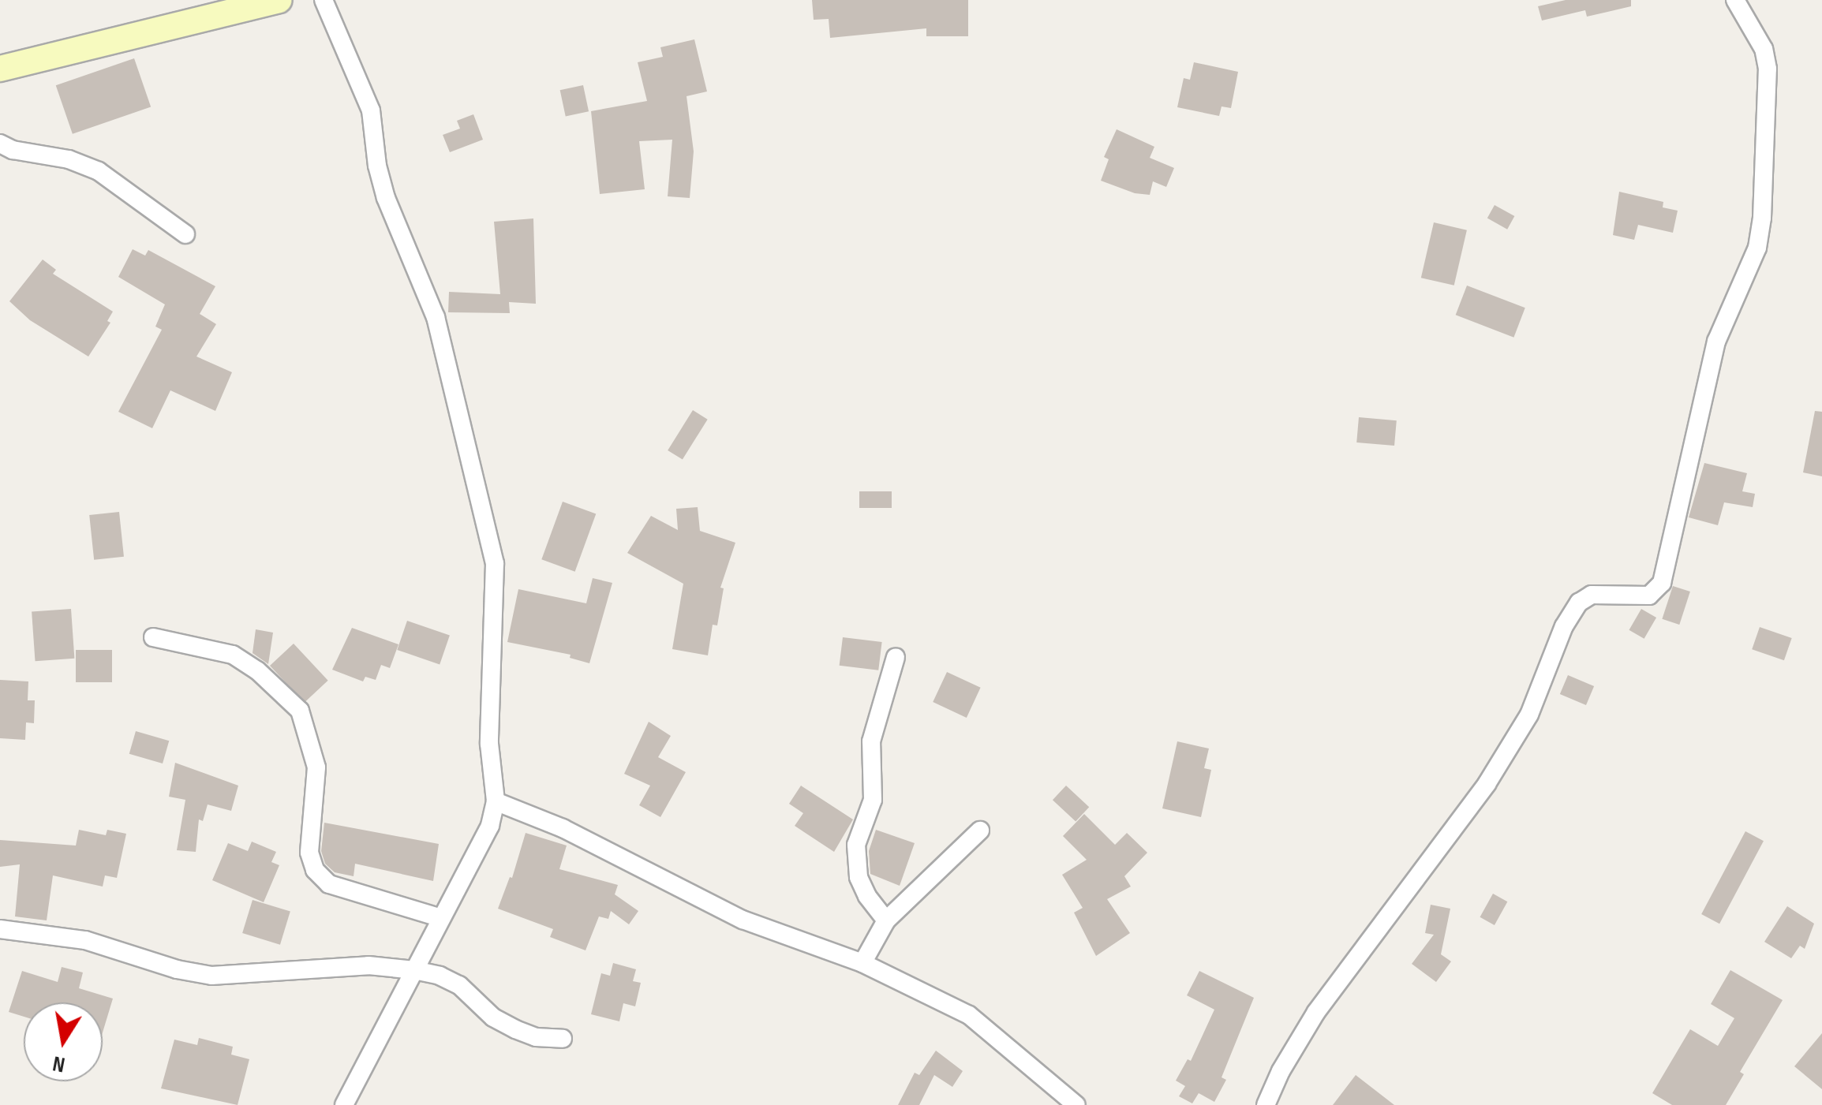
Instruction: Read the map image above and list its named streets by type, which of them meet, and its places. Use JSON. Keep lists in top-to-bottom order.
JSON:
{
  "north": "bottom"
}
